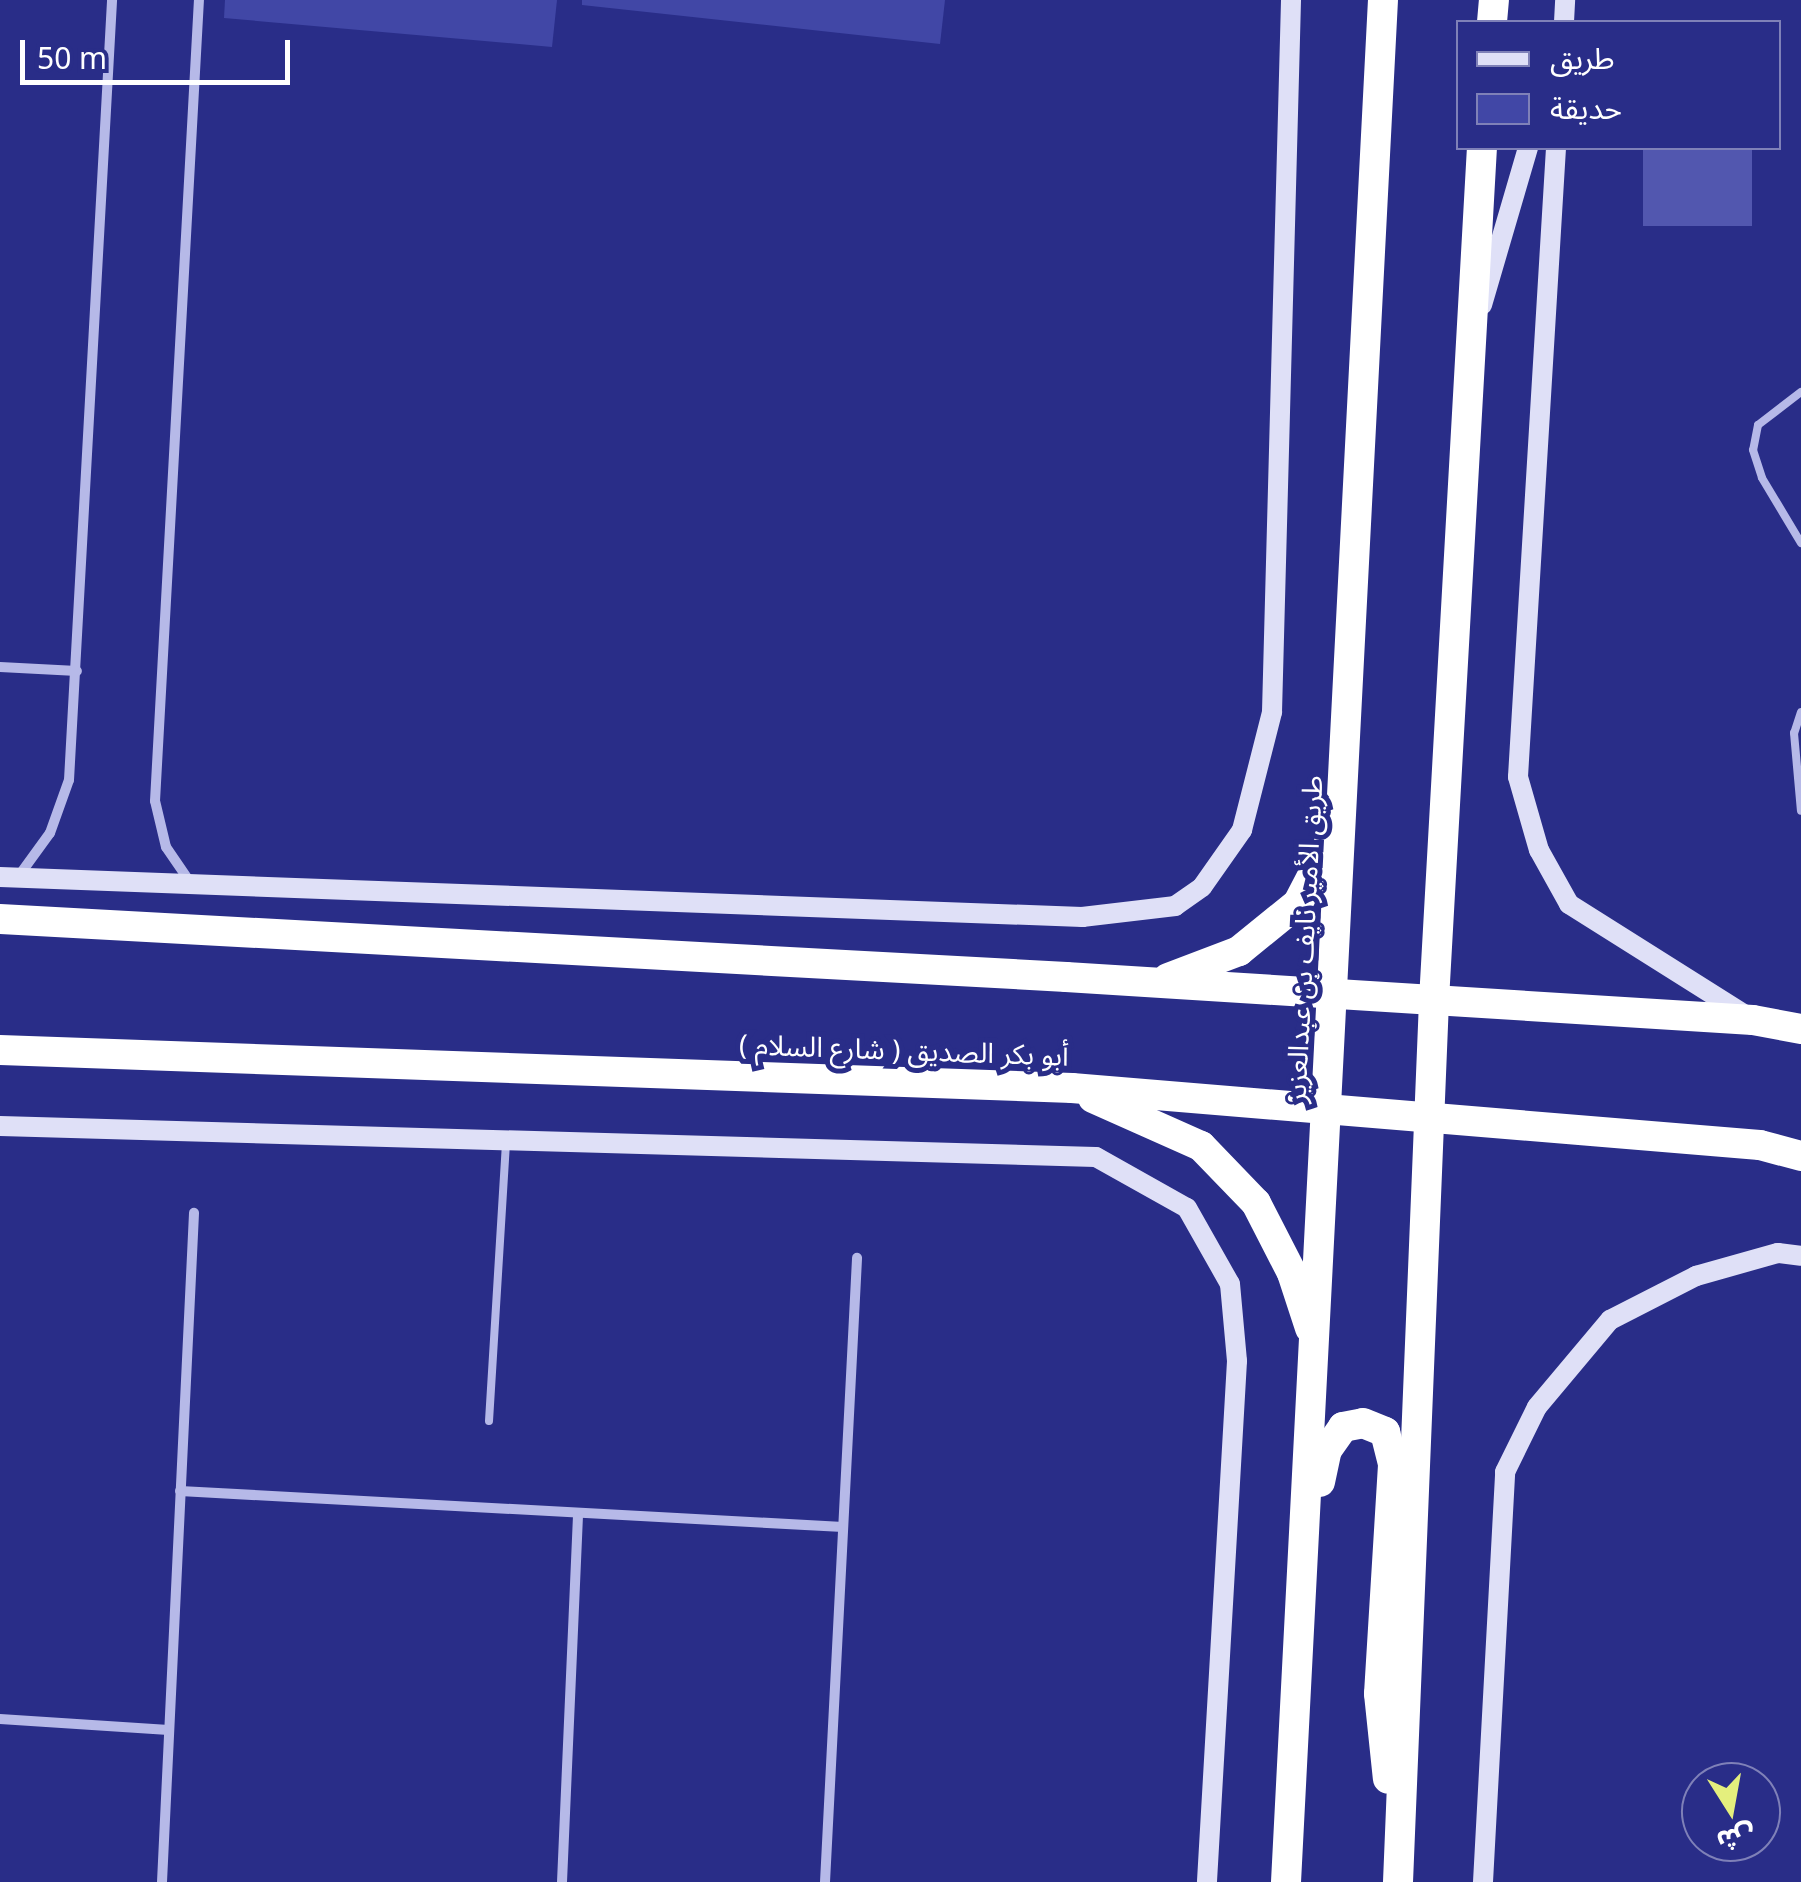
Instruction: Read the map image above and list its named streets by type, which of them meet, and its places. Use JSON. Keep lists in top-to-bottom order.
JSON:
{
  "streets": {
    "highway": ["طريق الأمير نايف بن عبدالعزيز", "( شارع السلام ) أبو بكر الصديق"]
  },
  "crossings": [
    ["طريق الأمير نايف بن عبدالعزيز", "( شارع السلام ) أبو بكر الصديق"]
  ],
  "legend": ["طريق", "حديقة"],
  "scale_bar": "50 m",
  "north": "bottom"
}
